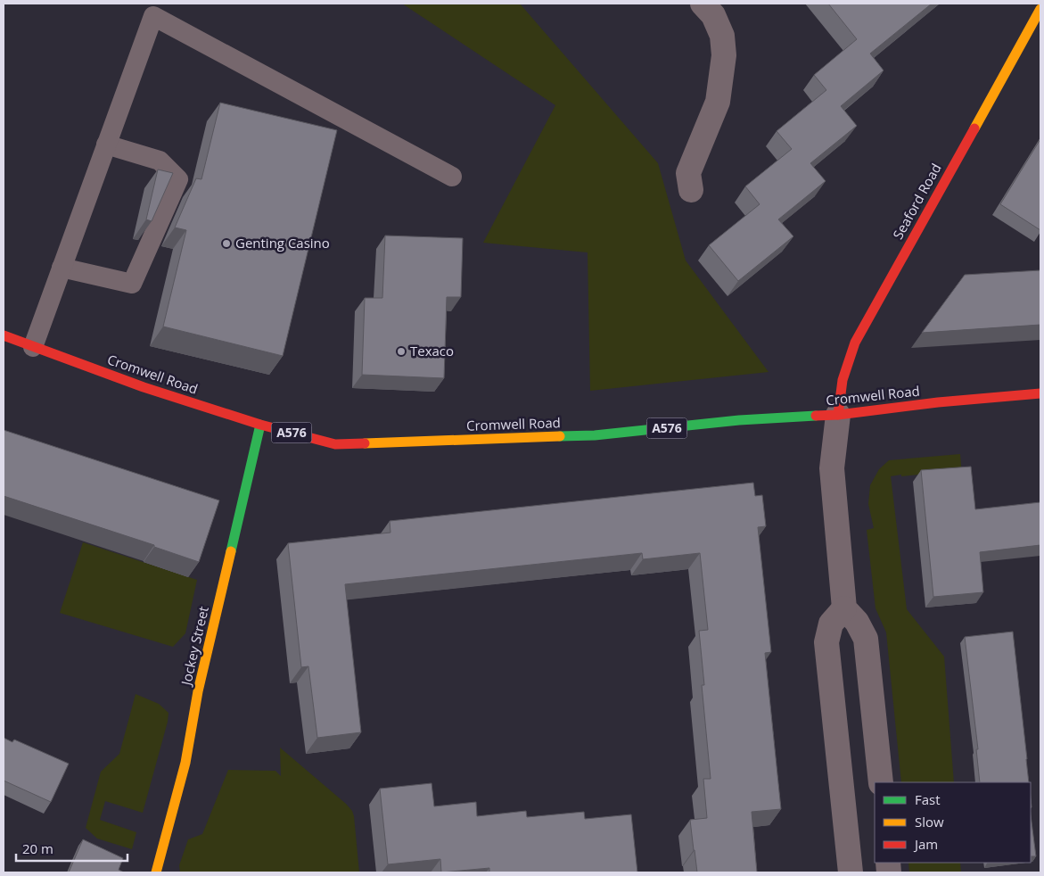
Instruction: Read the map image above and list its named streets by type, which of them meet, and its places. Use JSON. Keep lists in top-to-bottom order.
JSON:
{
  "streets": {
    "main road": [
      "Seaford Road",
      "Cromwell Road",
      "A576",
      "Jockey Street"
    ]
  },
  "crossings": [
    ["Seaford Road", "Cromwell Road"],
    ["Cromwell Road", "Jockey Street"]
  ],
  "places": ["Genting Casino", "Texaco"],
  "legend": ["Fast", "Slow", "Jam"],
  "scale_bar": "20 m"
}
